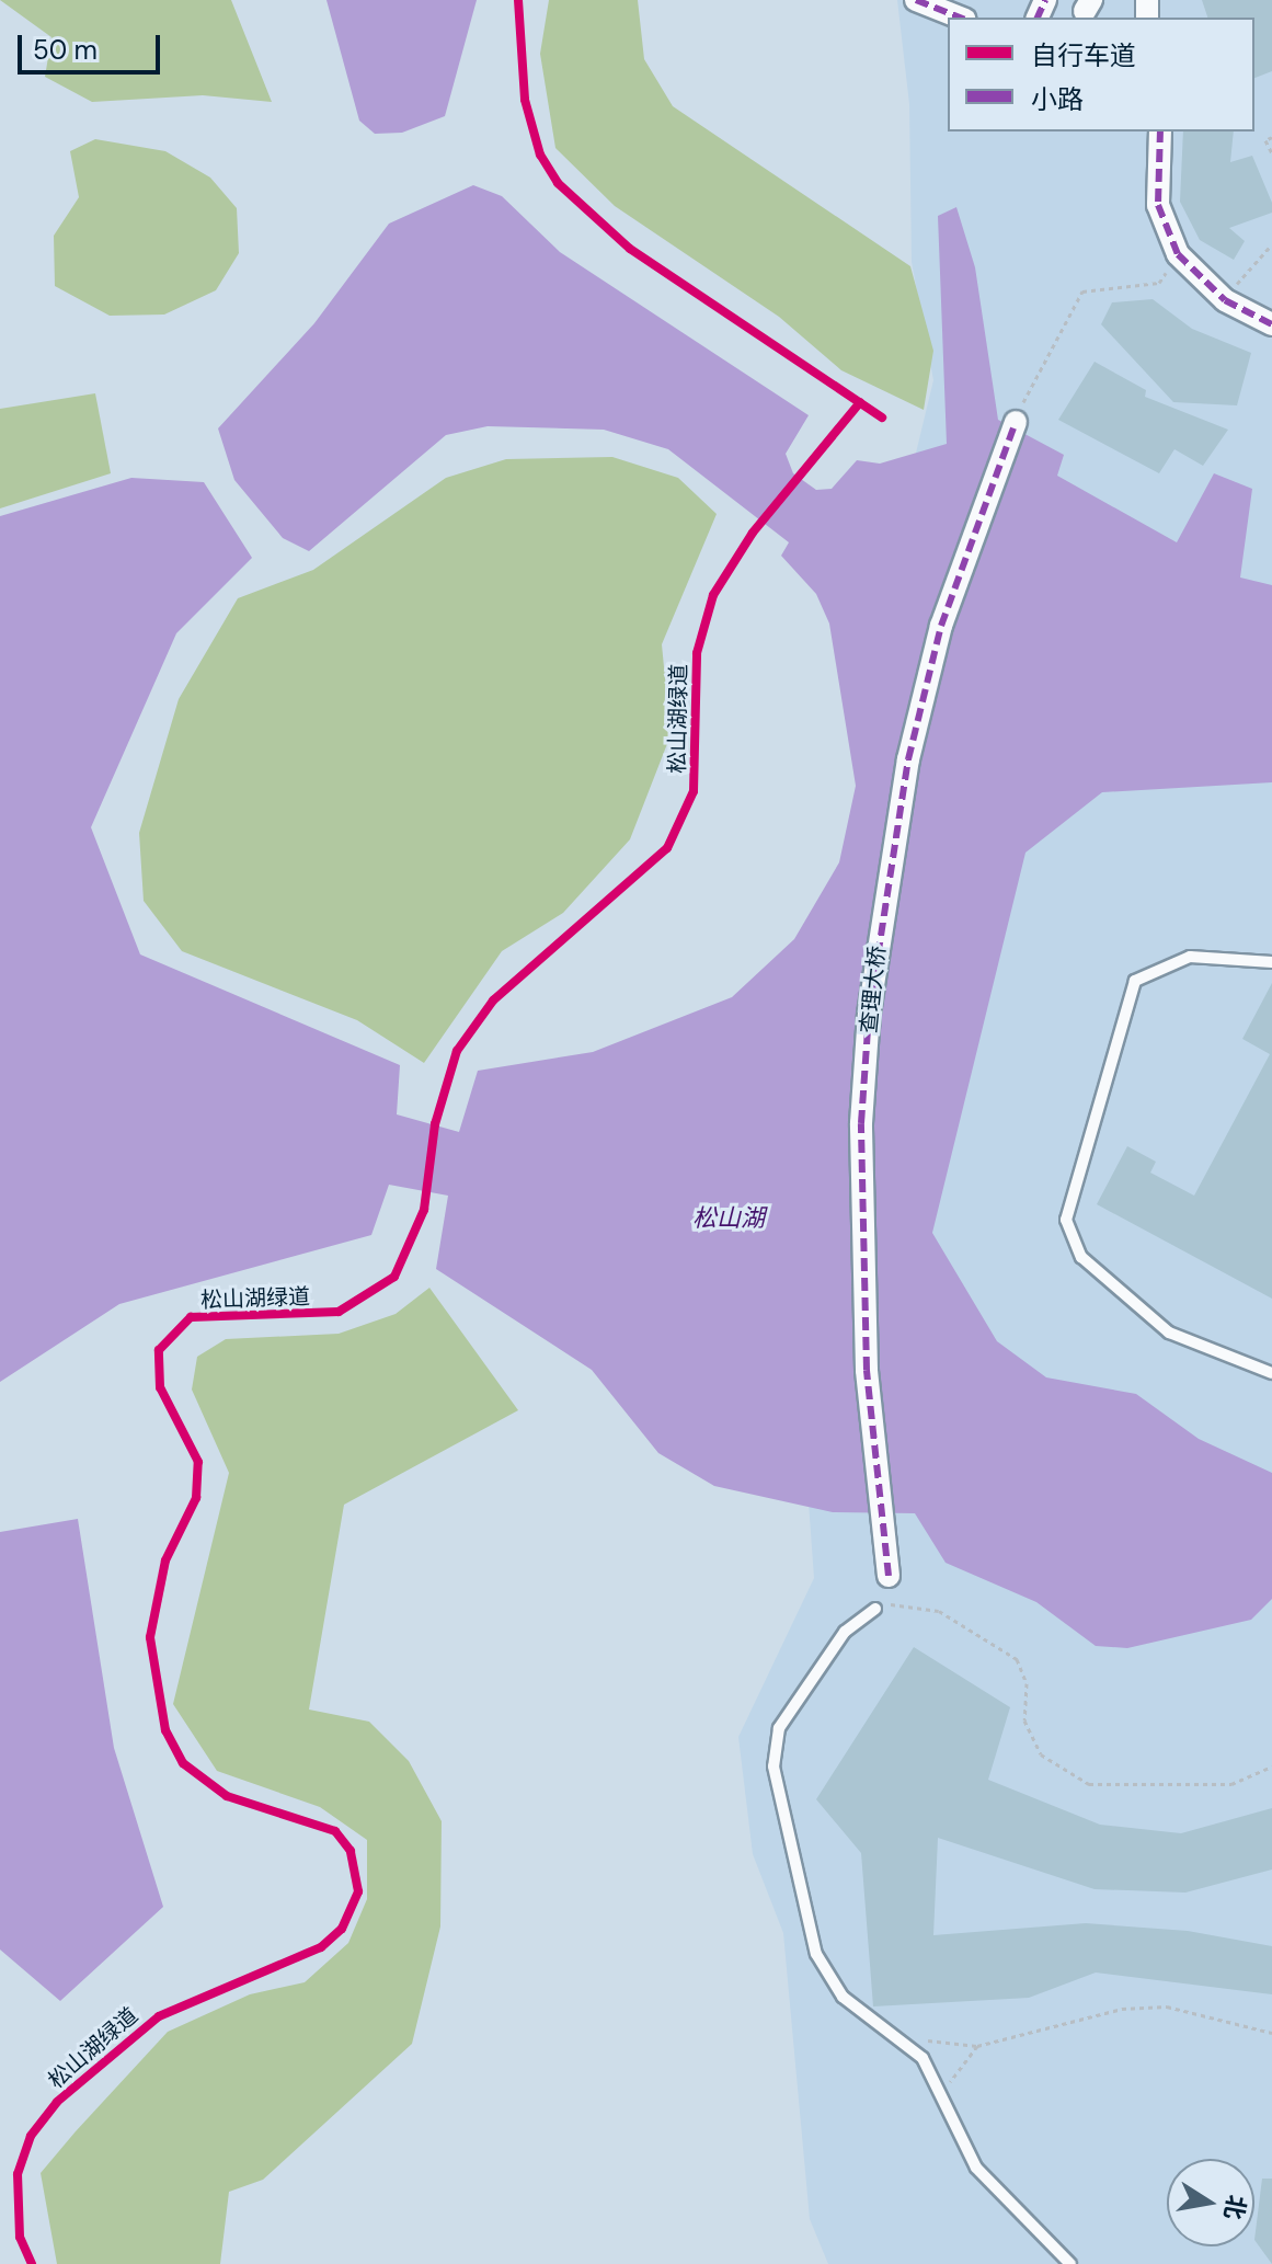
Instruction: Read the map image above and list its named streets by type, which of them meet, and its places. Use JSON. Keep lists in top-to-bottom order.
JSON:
{
  "streets": {
    "street": ["查理大桥"],
    "cycle path": ["松山湖绿道"]
  },
  "water": ["松山湖"],
  "legend": ["自行车道", "小路"],
  "scale_bar": "50 m",
  "north": "right"
}
